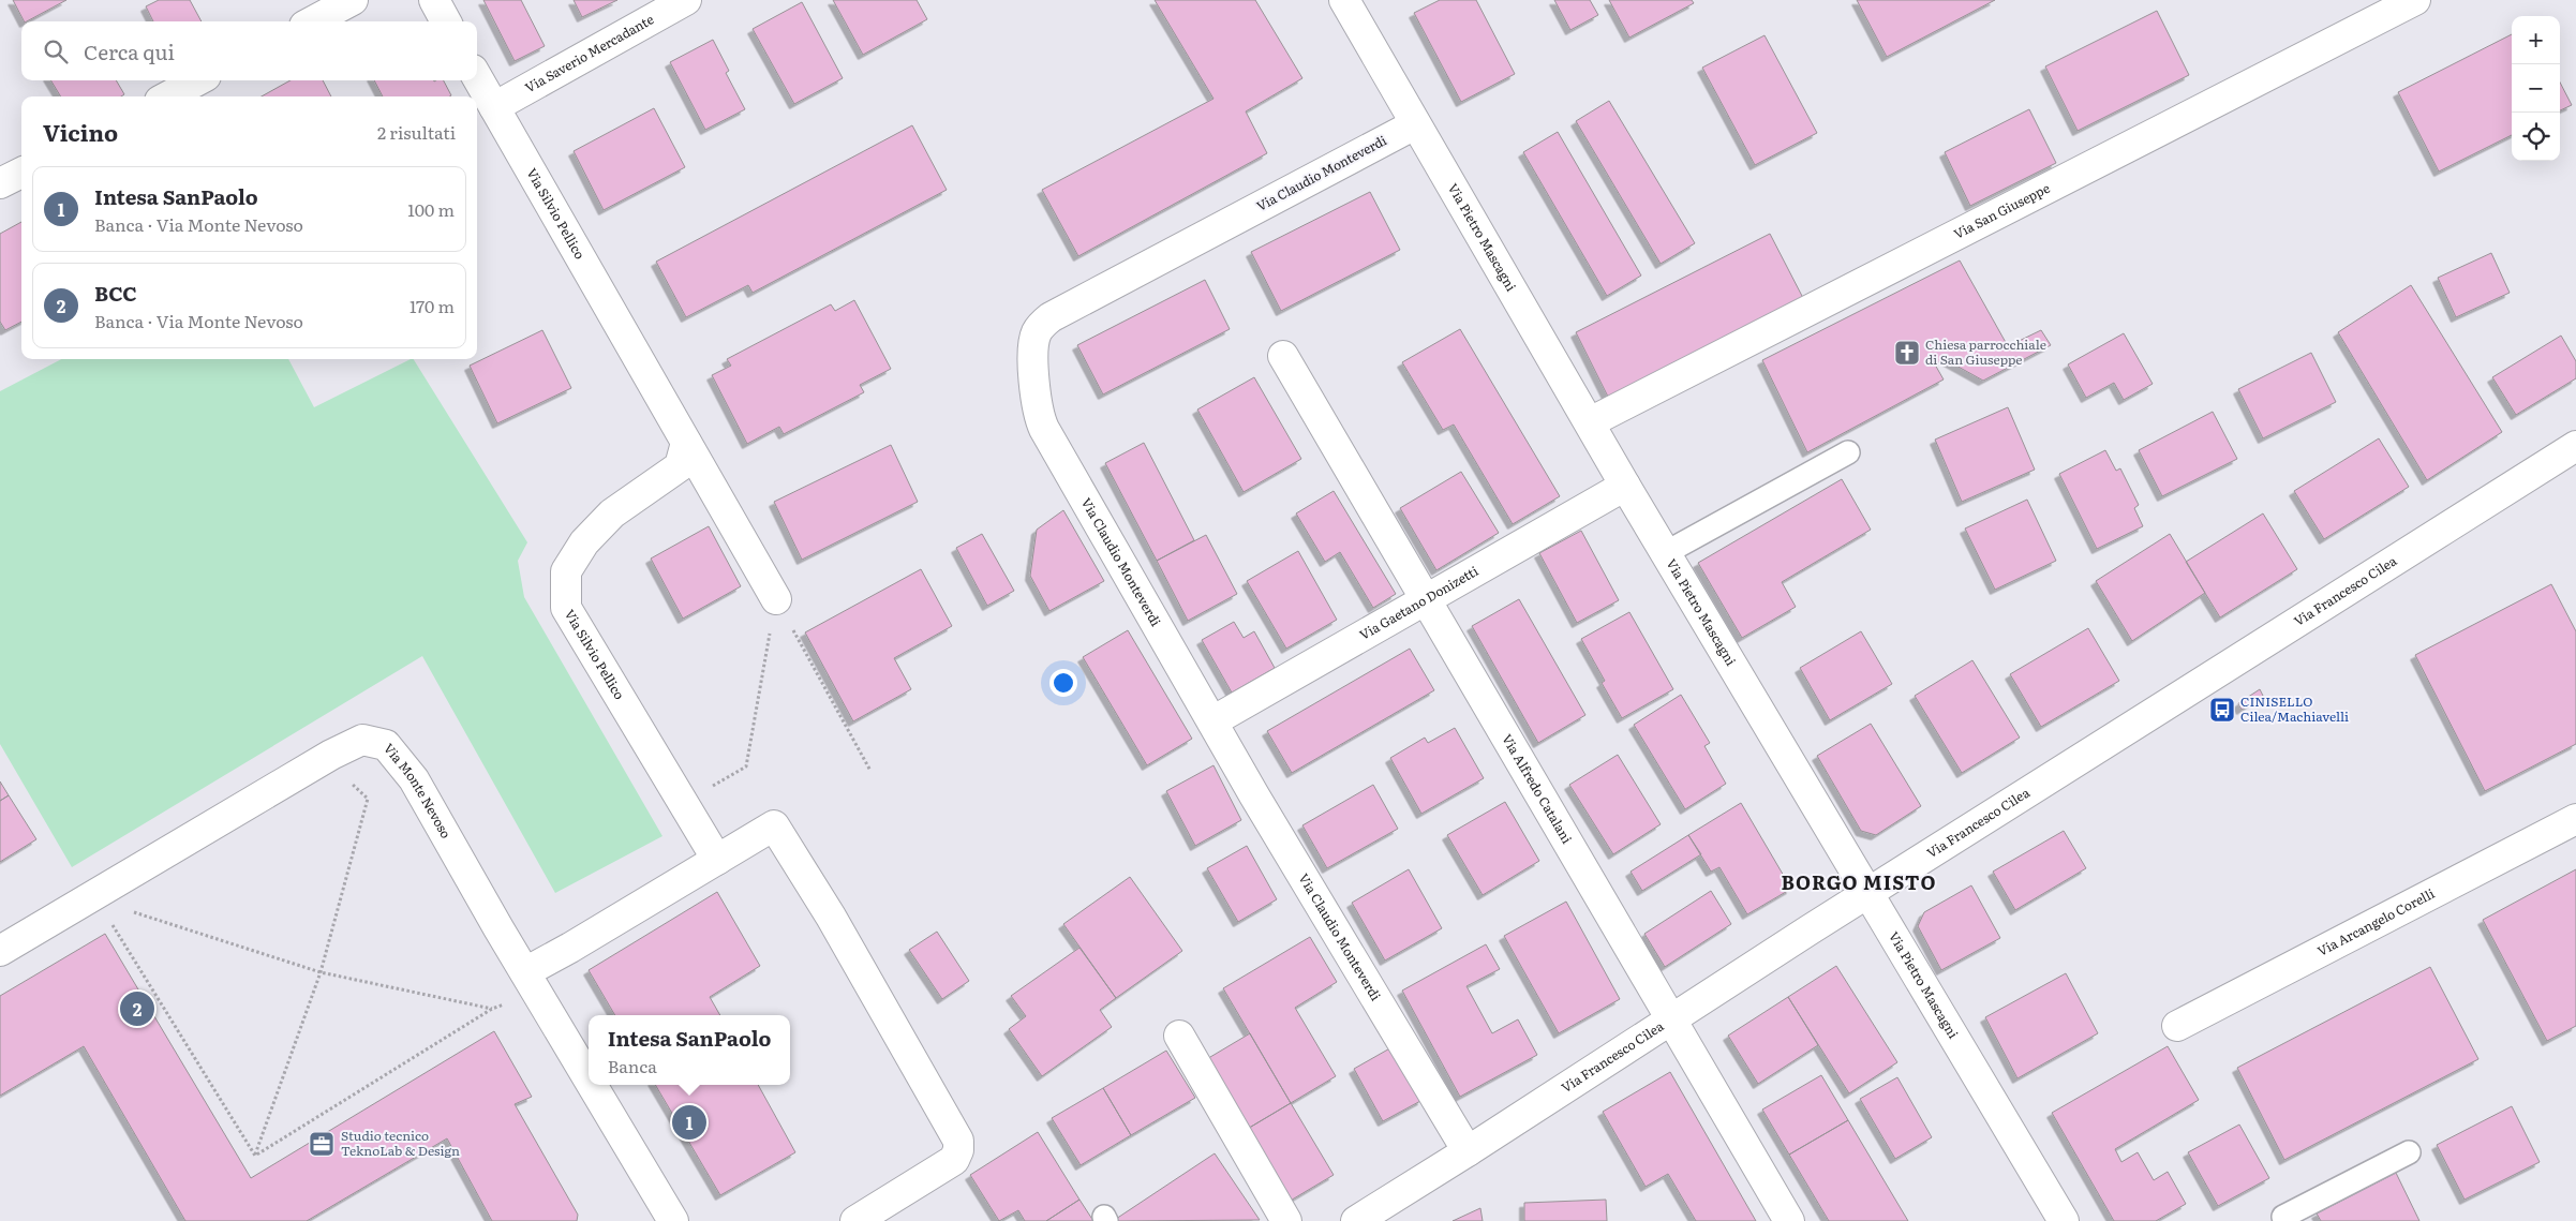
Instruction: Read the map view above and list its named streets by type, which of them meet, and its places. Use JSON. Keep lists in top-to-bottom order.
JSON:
{
  "streets": {
    "street": [
      "Via Saverio Mercadante",
      "Via Claudio Monteverdi",
      "Via San Giuseppe",
      "Via Silvio Pellico",
      "Via Pietro Mascagni",
      "Via Francesco Cilea",
      "Via Gaetano Donizetti",
      "Via Alfredo Catalani",
      "Via Monte Nevoso",
      "Via Arcangelo Corelli"
    ]
  },
  "crossings": [
    ["Via Saverio Mercadante", "Via Silvio Pellico"],
    ["Via Claudio Monteverdi", "Via Pietro Mascagni"],
    ["Via Claudio Monteverdi", "Via Francesco Cilea"],
    ["Via Claudio Monteverdi", "Via Gaetano Donizetti"],
    ["Via San Giuseppe", "Via Pietro Mascagni"],
    ["Via Pietro Mascagni", "Via Francesco Cilea"],
    ["Via Pietro Mascagni", "Via Gaetano Donizetti"],
    ["Via Francesco Cilea", "Via Alfredo Catalani"],
    ["Via Gaetano Donizetti", "Via Alfredo Catalani"]
  ],
  "districts": ["BORGO MISTO"],
  "places": {
    "church": ["Chiesa parrocchiale di San Giuseppe"],
    "bus stop": ["CINISELLO Cilea/Machiavelli"],
    "office": ["Studio tecnico TeknoLab & Design"]
  },
  "page": {
    "map_buttons": ["+", "−"],
    "search": "Cerca qui",
    "heading": ["Vicino", "2 risultati"],
    "list": [
      {
        "mark": "1",
        "name": "Intesa SanPaolo",
        "note": "Banca · Via Monte Nevoso",
        "value": "100 m"
      },
      {
        "mark": "2",
        "name": "BCC",
        "note": "Banca · Via Monte Nevoso",
        "value": "170 m"
      }
    ],
    "pins": ["2", "1"],
    "popup": ["Intesa SanPaolo", "Banca"]
  }
}
